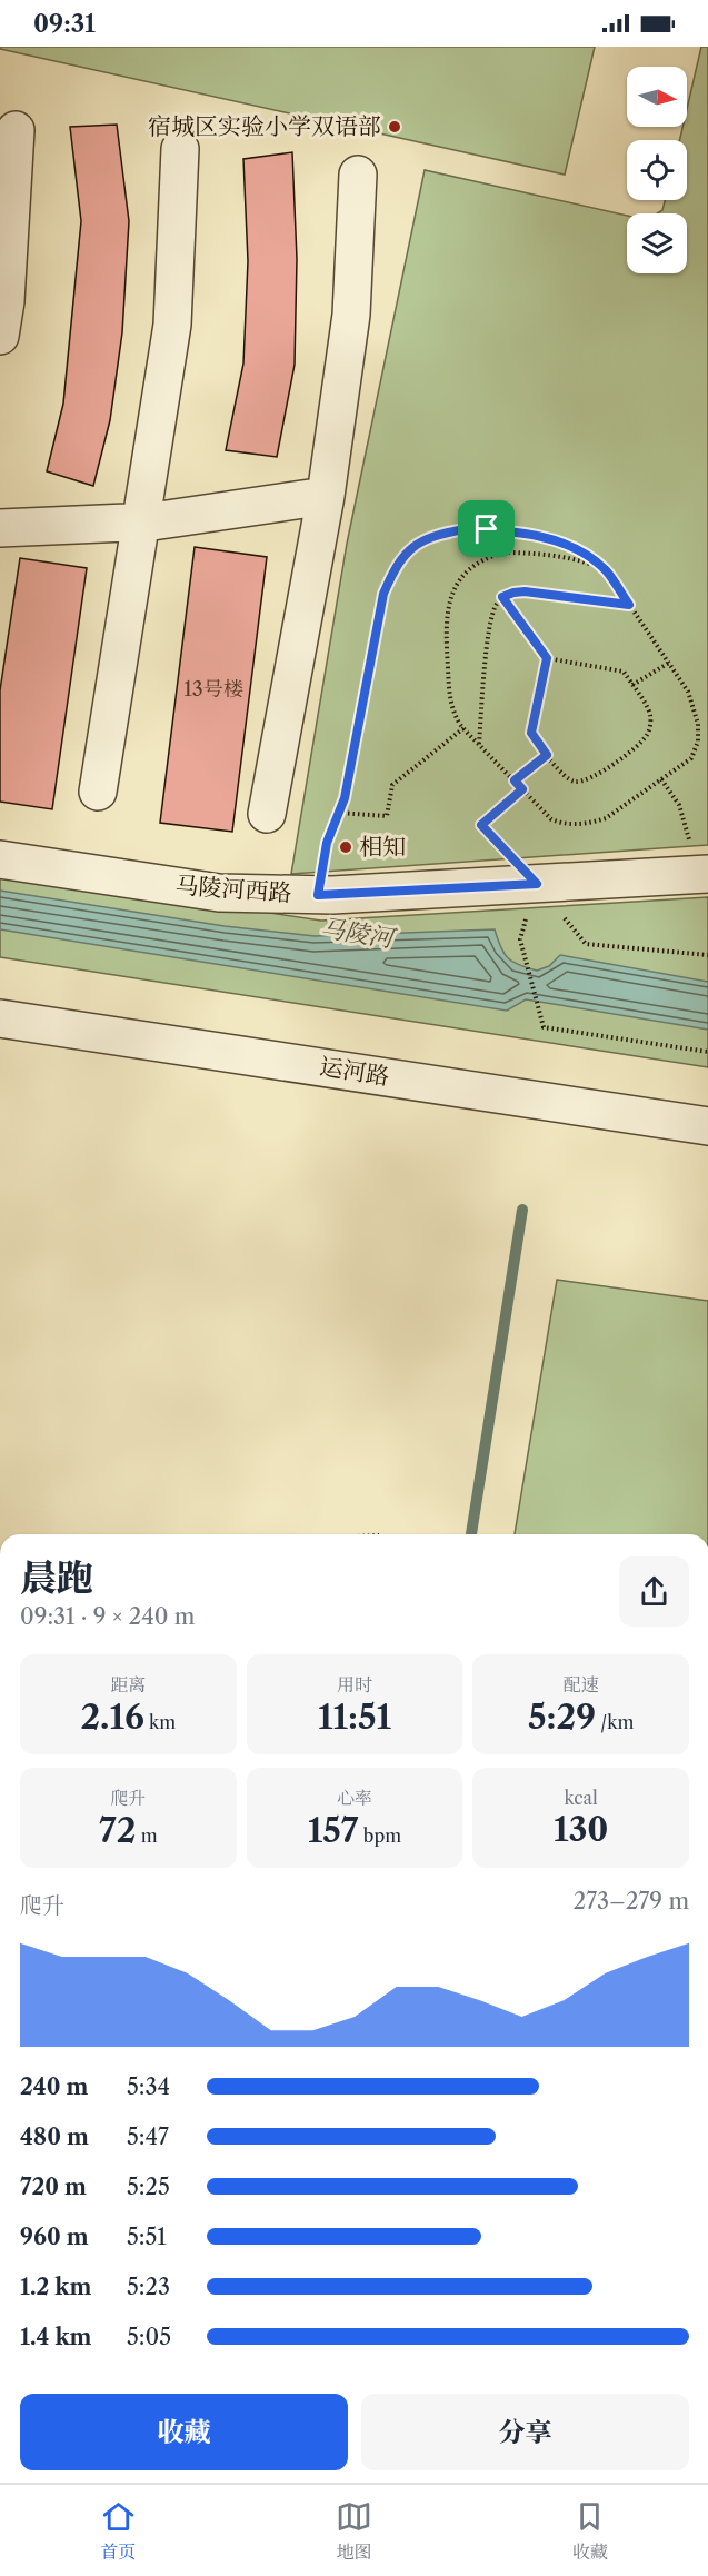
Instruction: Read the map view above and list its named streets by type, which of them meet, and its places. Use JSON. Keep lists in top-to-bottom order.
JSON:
{
  "streets": {
    "street": ["马陵河西路", "运河路"]
  },
  "water": ["马陵河"],
  "places": ["宿城区实验小学双语部", "相知"],
  "house_numbers": ["13号楼"],
  "north": "right",
  "page": {
    "status": "09:31",
    "heading": ["晨跑", "09:31 · 9 × 240 m"],
    "stats": [
      ["距离", "2.16 km"],
      ["用时", "11:51"],
      ["配速", "5:29 /km"],
      ["爬升", "72 m"],
      ["心率", "157 bpm"],
      ["kcal", "130"]
    ],
    "chart": ["爬升", "273–279 m"],
    "list": [
      {
        "name": "240 m",
        "note": "5:34"
      },
      {
        "name": "480 m",
        "note": "5:47"
      },
      {
        "name": "720 m",
        "note": "5:25"
      },
      {
        "name": "960 m",
        "note": "5:51"
      },
      {
        "name": "1.2 km",
        "note": "5:23"
      },
      {
        "name": "1.4 km",
        "note": "5:05"
      }
    ],
    "buttons": ["收藏", "分享"],
    "tabs": ["首页", "地图", "收藏"]
  }
}
